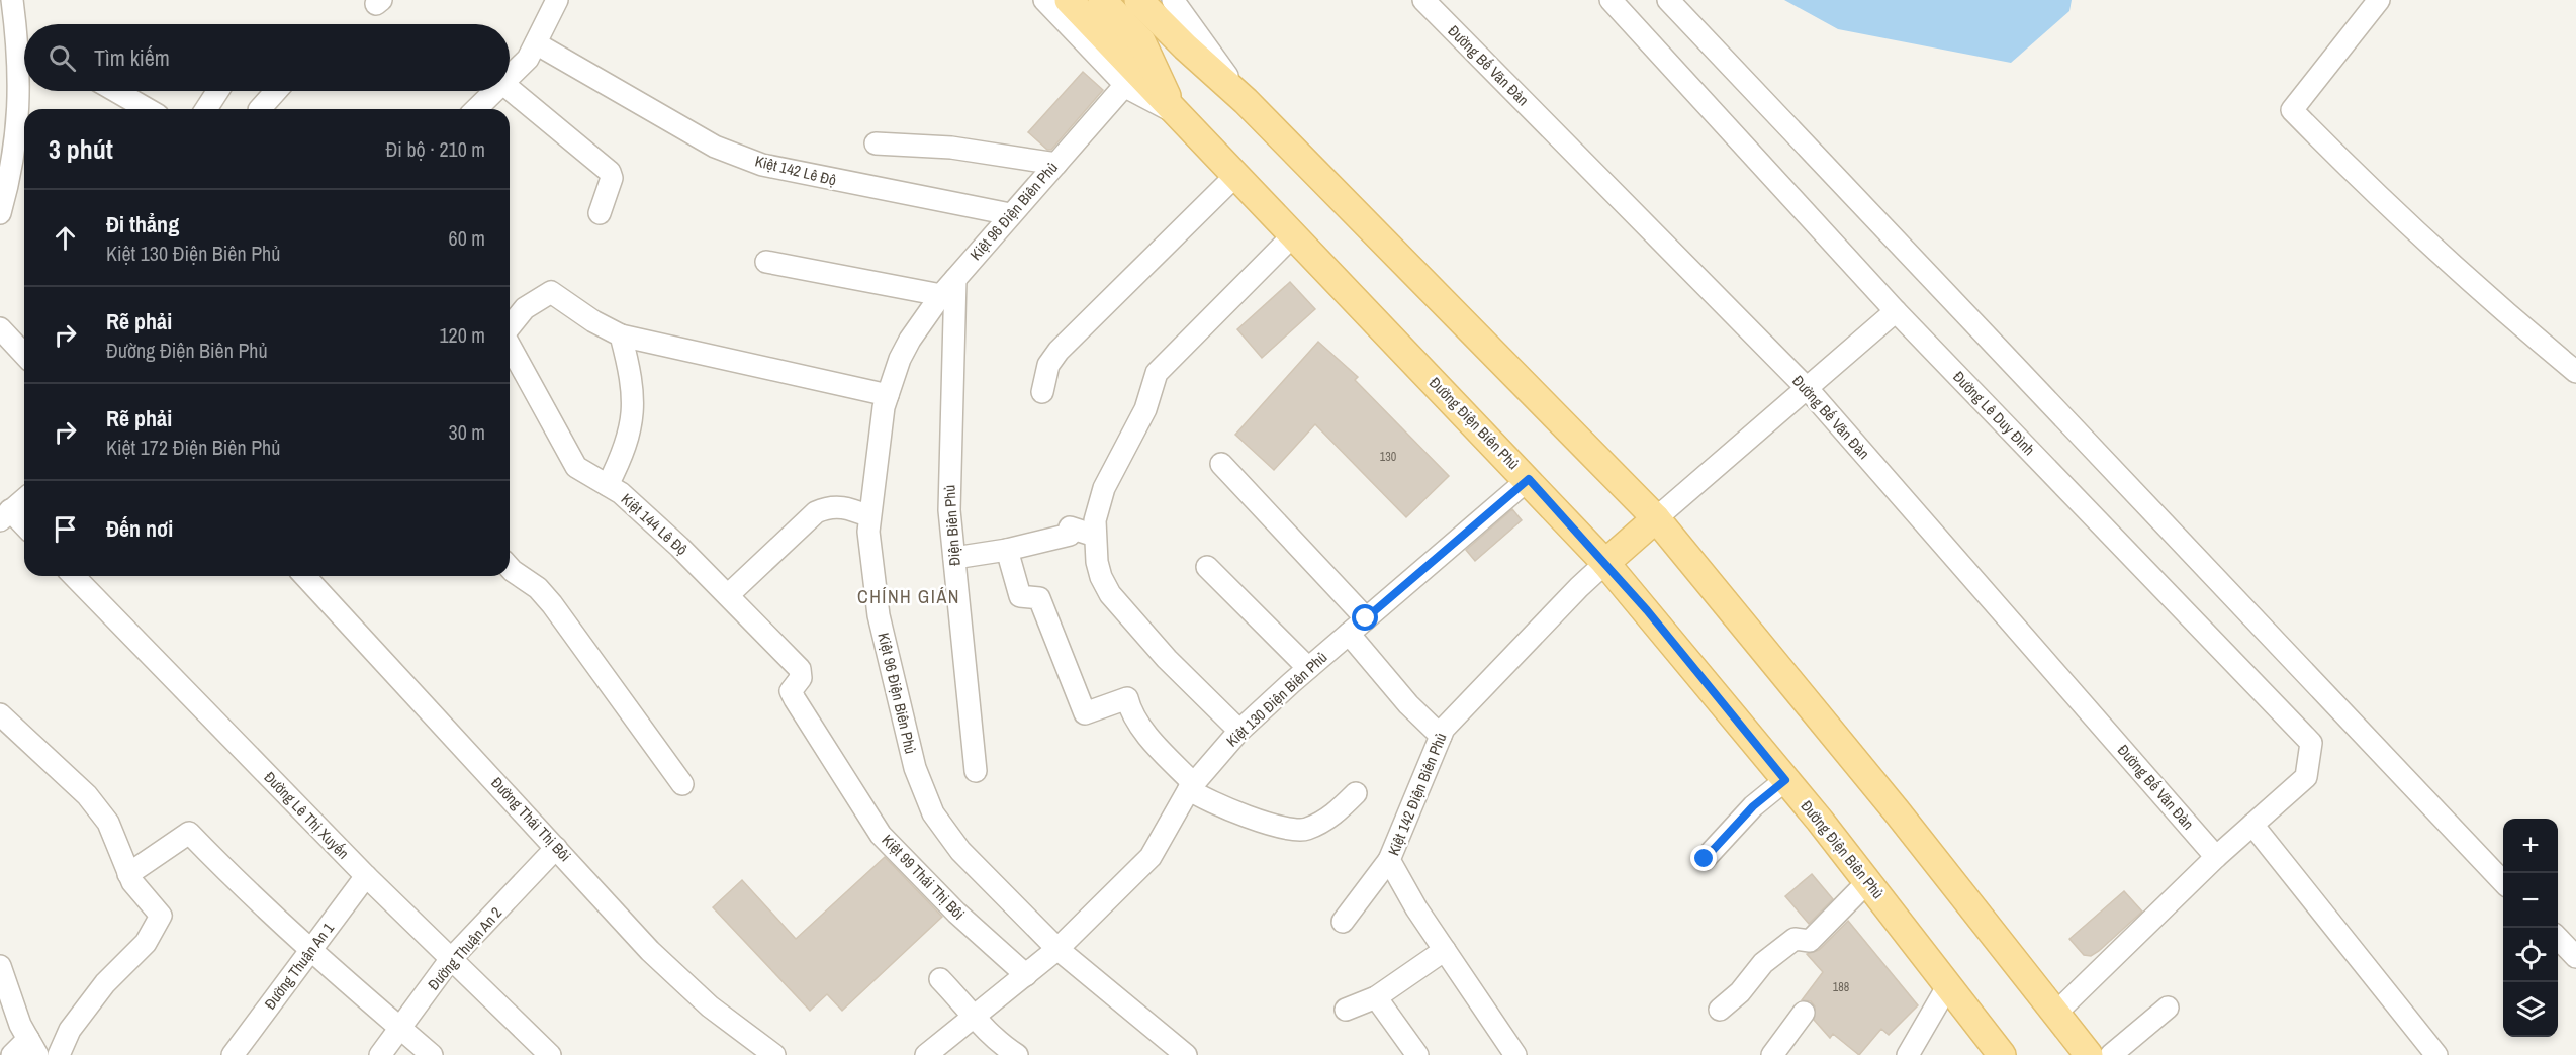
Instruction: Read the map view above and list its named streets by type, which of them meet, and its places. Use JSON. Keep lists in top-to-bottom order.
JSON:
{
  "streets": {
    "main road": ["Đường Điện Biên Phủ"],
    "street": [
      "Đường Bế Văn Đàn",
      "Kiệt 142 Lê Độ",
      "Kiệt 96 Điện Biên Phủ",
      "Đường Lê Duy Đình",
      "Kiệt 144 Lê Độ",
      "Điện Biên Phủ",
      "Kiệt 130 Điện Biên Phủ",
      "Kiệt 142 Điện Biên Phủ",
      "Đường Lê Thị Xuyến",
      "Đường Thái Thị Bôi",
      "Kiệt 99 Thái Thị Bôi",
      "Đường Thuận An 2",
      "Đường Thuận An 1"
    ]
  },
  "crossings": [
    ["Kiệt 142 Lê Độ", "Kiệt 96 Điện Biên Phủ"],
    ["Kiệt 96 Điện Biên Phủ", "Đường Điện Biên Phủ"],
    ["Kiệt 96 Điện Biên Phủ", "Điện Biên Phủ"],
    ["Kiệt 96 Điện Biên Phủ", "Kiệt 130 Điện Biên Phủ"],
    ["Đường Điện Biên Phủ", "Kiệt 130 Điện Biên Phủ"],
    ["Đường Điện Biên Phủ", "Kiệt 142 Điện Biên Phủ"],
    ["Kiệt 144 Lê Độ", "Kiệt 99 Thái Thị Bôi"],
    ["Đường Lê Thị Xuyến", "Đường Thuận An 2"],
    ["Đường Lê Thị Xuyến", "Đường Thuận An 1"],
    ["Đường Thái Thị Bôi", "Đường Thuận An 2"]
  ],
  "districts": ["CHÍNH GIÁN"],
  "house_numbers": ["130", "188"],
  "page": {
    "search": "Tìm kiếm",
    "heading": ["3 phút", "Đi bộ · 210 m"],
    "list": [
      ["Đi thẳng", "Kiệt 130 Điện Biên Phủ", "60 m"],
      ["Rẽ phải", "Đường Điện Biên Phủ", "120 m"],
      ["Rẽ phải", "Kiệt 172 Điện Biên Phủ", "30 m"],
      "Đến nơi"
    ],
    "map_buttons": ["+", "−"]
  }
}
